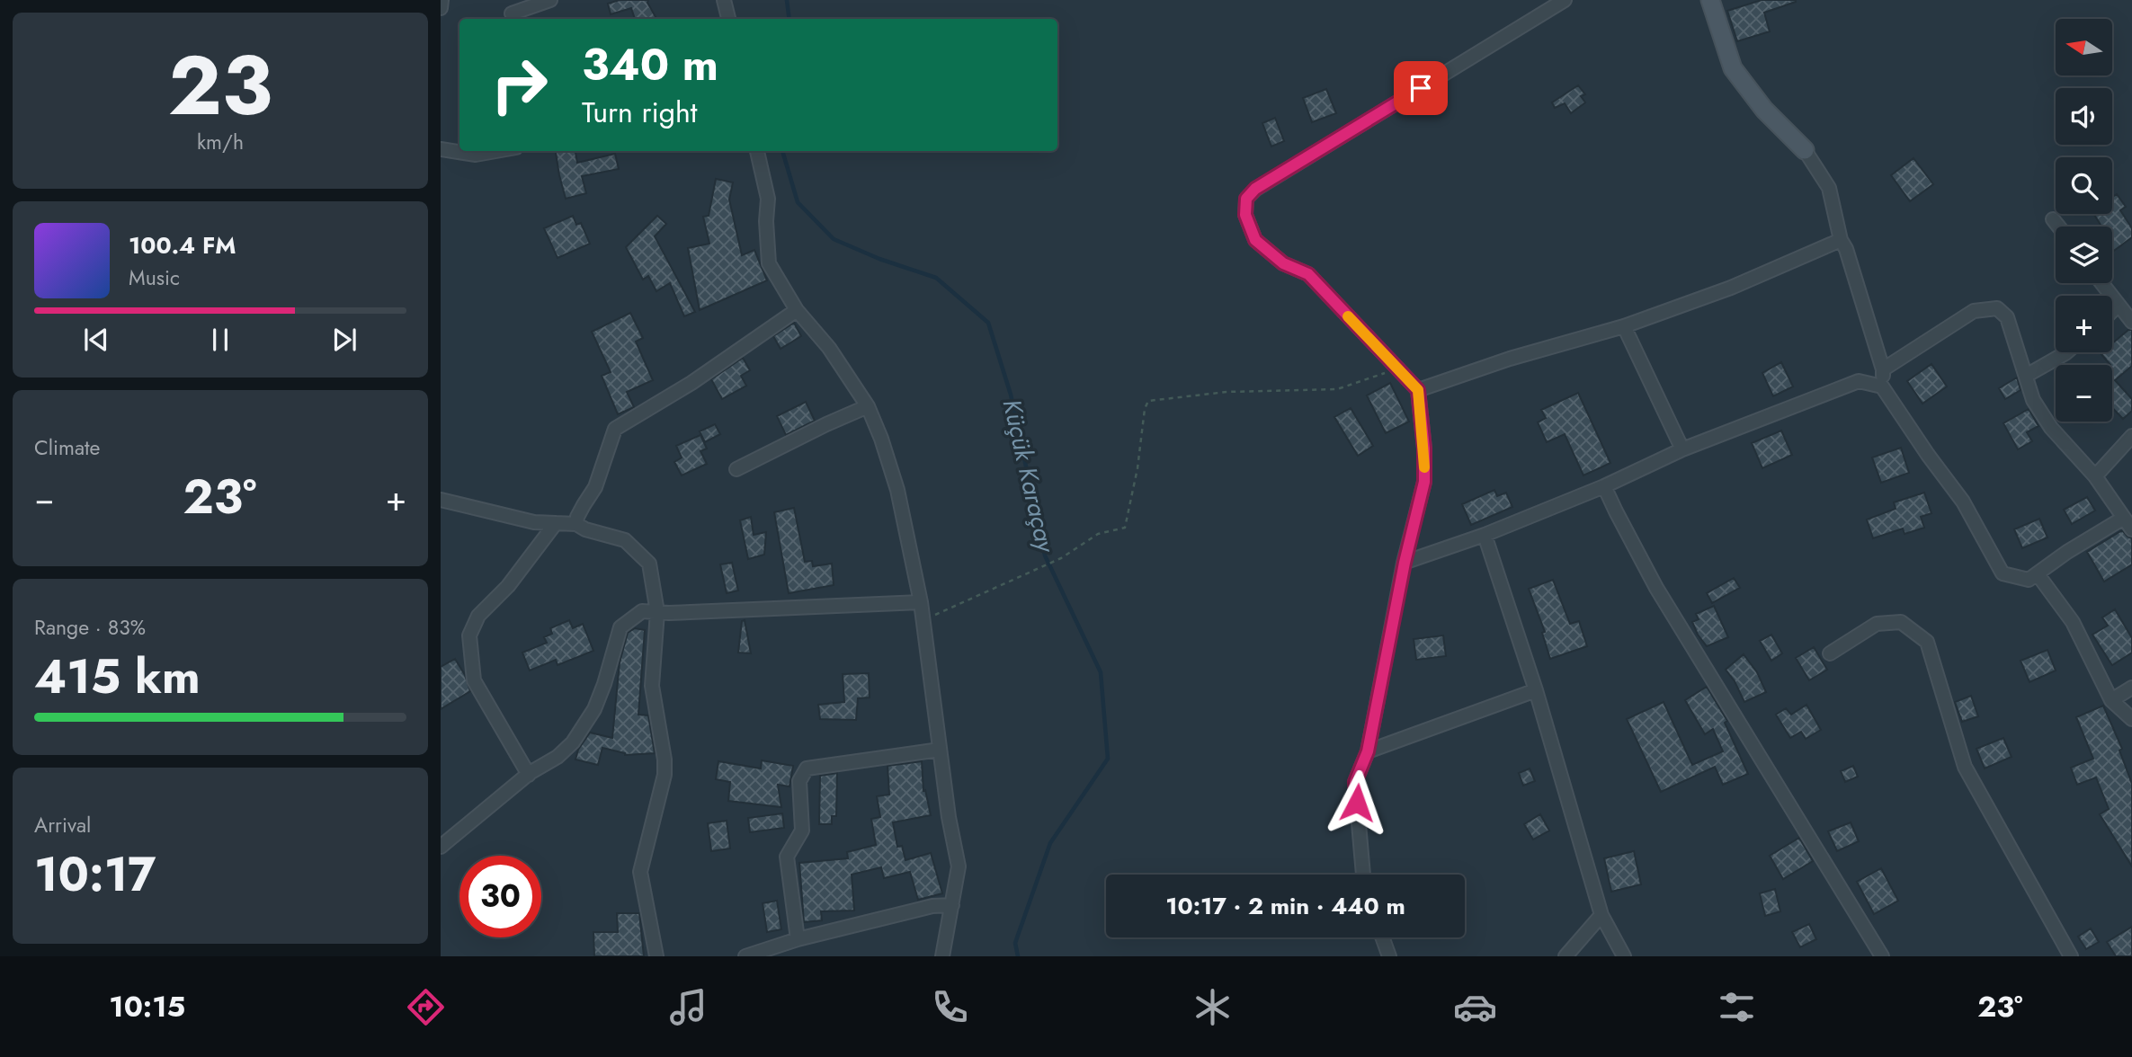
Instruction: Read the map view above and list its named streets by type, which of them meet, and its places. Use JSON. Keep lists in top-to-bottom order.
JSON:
{
  "water": ["Küçük Karaçay"],
  "north": "left",
  "page": {
    "tile": [
      ["23", "km/h"],
      "Climate",
      ["Range · 83%", "415 km"],
      ["Arrival", "10:17"]
    ],
    "map_buttons": ["+", "−"],
    "turn": ["340 m", "Turn right"],
    "song": ["100.4 FM", "Music"],
    "heat": ["−", "23°", "+"],
    "limit": "30",
    "trip": "10:17 · 2 min · 440 m",
    "tabs": ["10:15", "23°"]
  }
}
